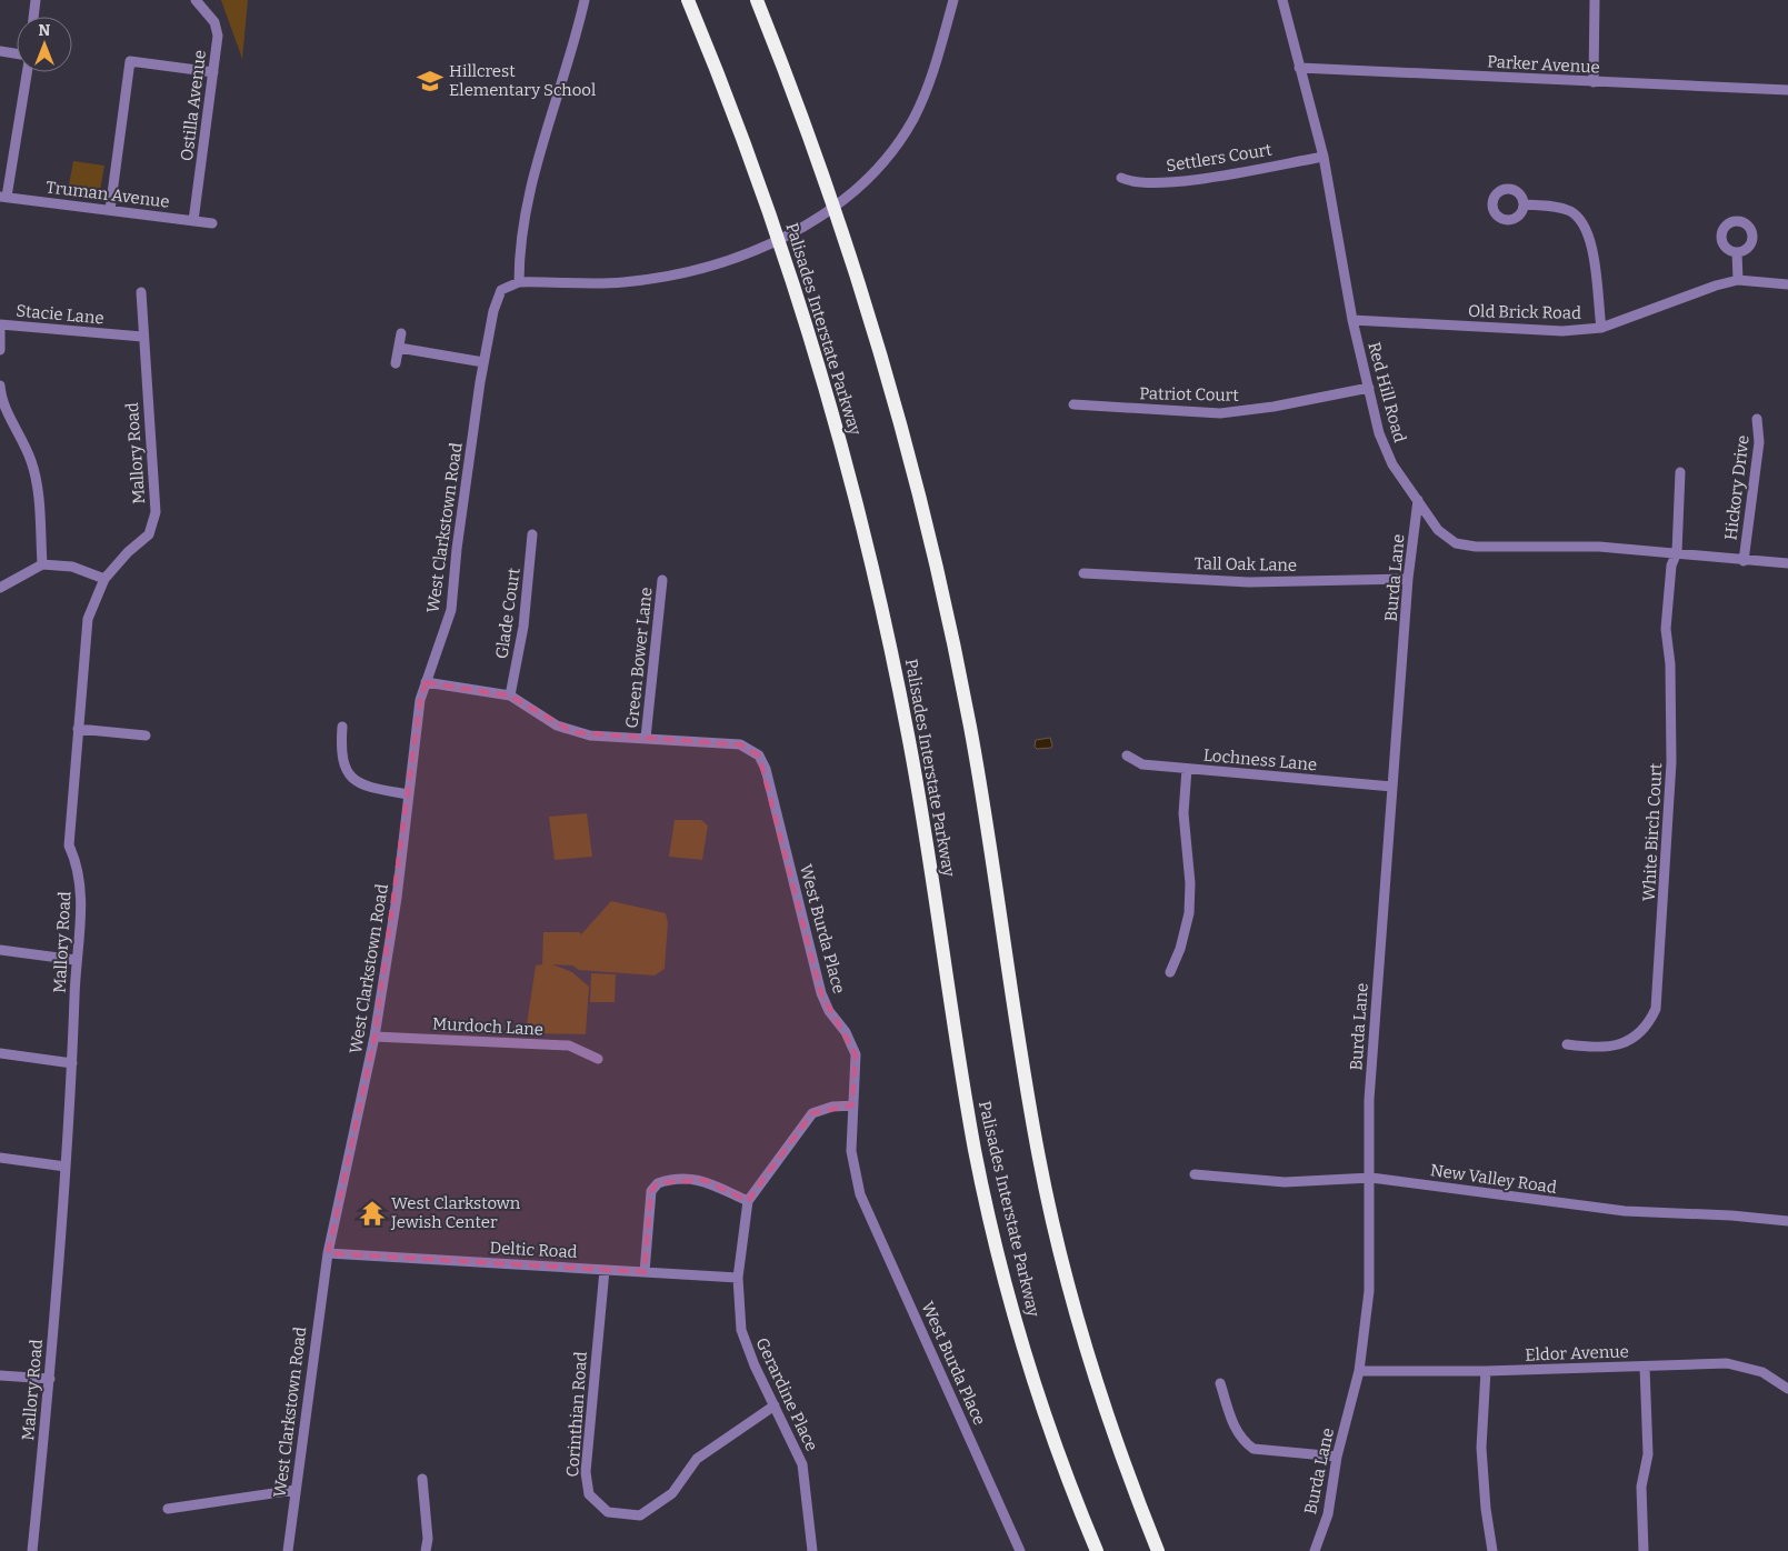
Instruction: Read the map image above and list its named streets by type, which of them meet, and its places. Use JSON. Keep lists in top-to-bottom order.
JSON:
{
  "streets": {
    "highway": ["Palisades Interstate Parkway"],
    "street": [
      "Parker Avenue",
      "Ostilla Avenue",
      "Settlers Court",
      "Truman Avenue",
      "Old Brick Road",
      "Stacie Lane",
      "Red Hill Road",
      "Patriot Court",
      "Mallory Road",
      "Hickory Drive",
      "West Clarkstown Road",
      "Tall Oak Lane",
      "Burda Lane",
      "Glade Court",
      "Green Bower Lane",
      "Lochness Lane",
      "White Birch Court",
      "West Burda Place",
      "Murdoch Lane",
      "New Valley Road",
      "Deltic Road",
      "Eldor Avenue",
      "Gerardine Place",
      "Corinthian Road"
    ]
  },
  "crossings": [
    ["Parker Avenue", "Red Hill Road"],
    ["Ostilla Avenue", "Truman Avenue"],
    ["Settlers Court", "Red Hill Road"],
    ["Old Brick Road", "Red Hill Road"],
    ["Stacie Lane", "Mallory Road"],
    ["Red Hill Road", "Patriot Court"],
    ["Red Hill Road", "Hickory Drive"],
    ["Red Hill Road", "Burda Lane"],
    ["Red Hill Road", "White Birch Court"],
    ["West Clarkstown Road", "West Burda Place"],
    ["West Clarkstown Road", "Murdoch Lane"],
    ["West Clarkstown Road", "Deltic Road"],
    ["Tall Oak Lane", "Burda Lane"],
    ["Burda Lane", "Lochness Lane"],
    ["Burda Lane", "New Valley Road"],
    ["Burda Lane", "Eldor Avenue"],
    ["Glade Court", "West Burda Place"],
    ["Green Bower Lane", "West Burda Place"],
    ["West Burda Place", "Gerardine Place"],
    ["Deltic Road", "Gerardine Place"],
    ["Deltic Road", "Corinthian Road"],
    ["Gerardine Place", "Corinthian Road"]
  ],
  "places": {
    "school or university": ["Hillcrest Elementary School"],
    "temple": ["West Clarkstown Jewish Center"]
  },
  "north": "top"
}
